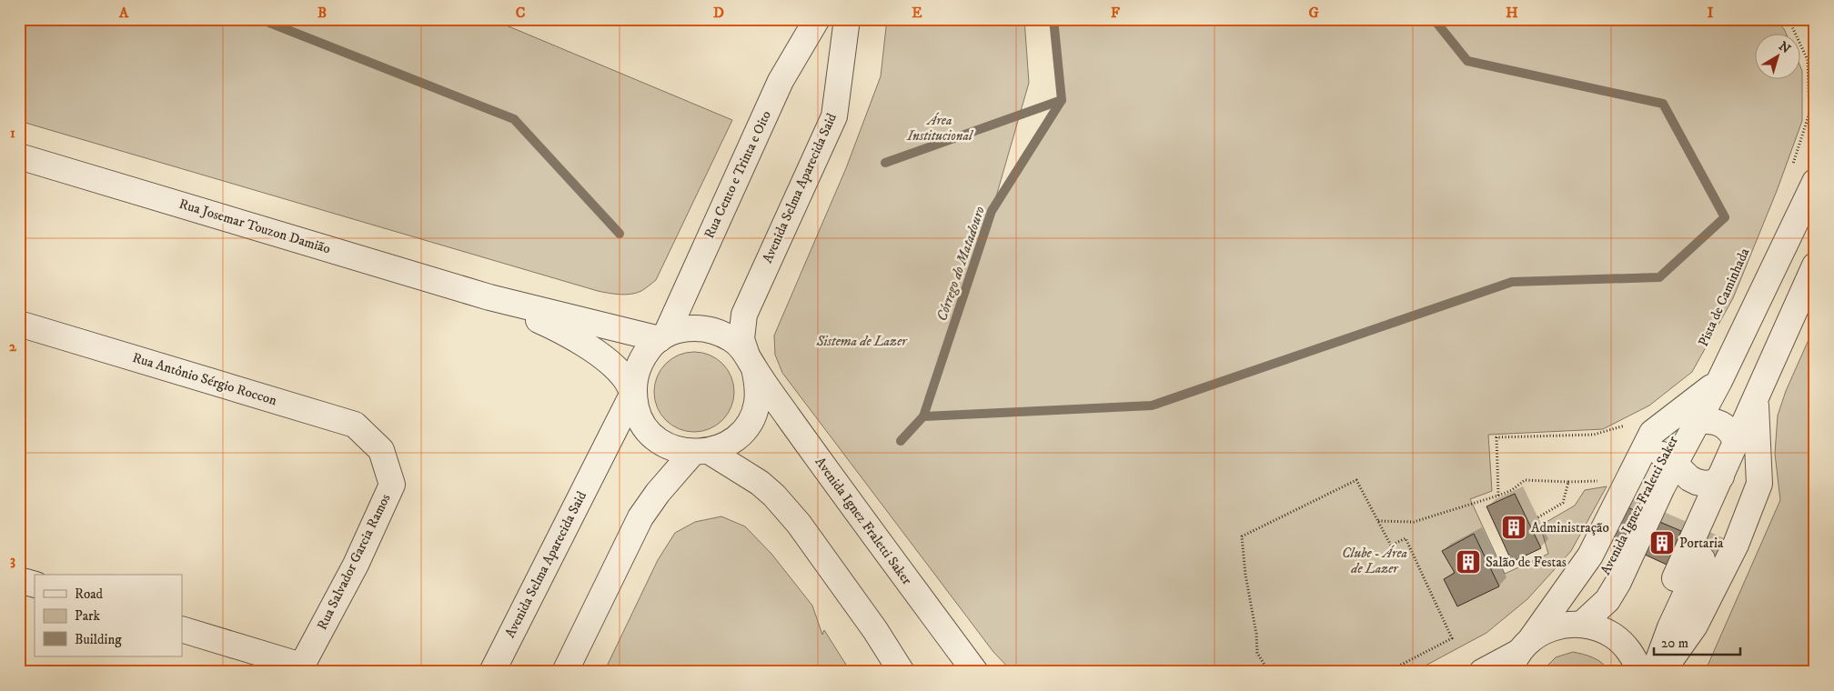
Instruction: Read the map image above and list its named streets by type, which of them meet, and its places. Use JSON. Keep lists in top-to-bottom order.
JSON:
{
  "streets": {
    "street": [
      "Rua Cento e Trinta e Oito",
      "Avenida Selma Aparecida Said",
      "Rua Josemar Touzon Damião",
      "Rua Antônio Sérgio Roccon",
      "Avenida Ignez Fraletti Saker",
      "Rua Salvador Garcia Ramos"
    ]
  },
  "crossings": [
    ["Rua Cento e Trinta e Oito", "Avenida Selma Aparecida Said"],
    ["Rua Cento e Trinta e Oito", "Rua Josemar Touzon Damião"],
    ["Rua Cento e Trinta e Oito", "Avenida Ignez Fraletti Saker"],
    ["Avenida Selma Aparecida Said", "Rua Josemar Touzon Damião"],
    ["Avenida Selma Aparecida Said", "Avenida Ignez Fraletti Saker"],
    ["Rua Josemar Touzon Damião", "Avenida Ignez Fraletti Saker"],
    ["Rua Antônio Sérgio Roccon", "Rua Salvador Garcia Ramos"]
  ],
  "water": ["Córrego do Matadouro"],
  "parks": ["Área Institucional", "Sistema de Lazer", "Clube - Área de Lazer"],
  "places": {
    "building": ["Administração", "Portaria", "Salão de Festas"]
  },
  "legend": ["Road", "Park", "Building"],
  "scale_bar": "20 m",
  "north": "top right",
  "grid": {
    "columns": [
      "A",
      "B",
      "C",
      "D",
      "E",
      "F",
      "G",
      "H",
      "I"
    ],
    "rows": ["1", "2", "3"]
  }
}
